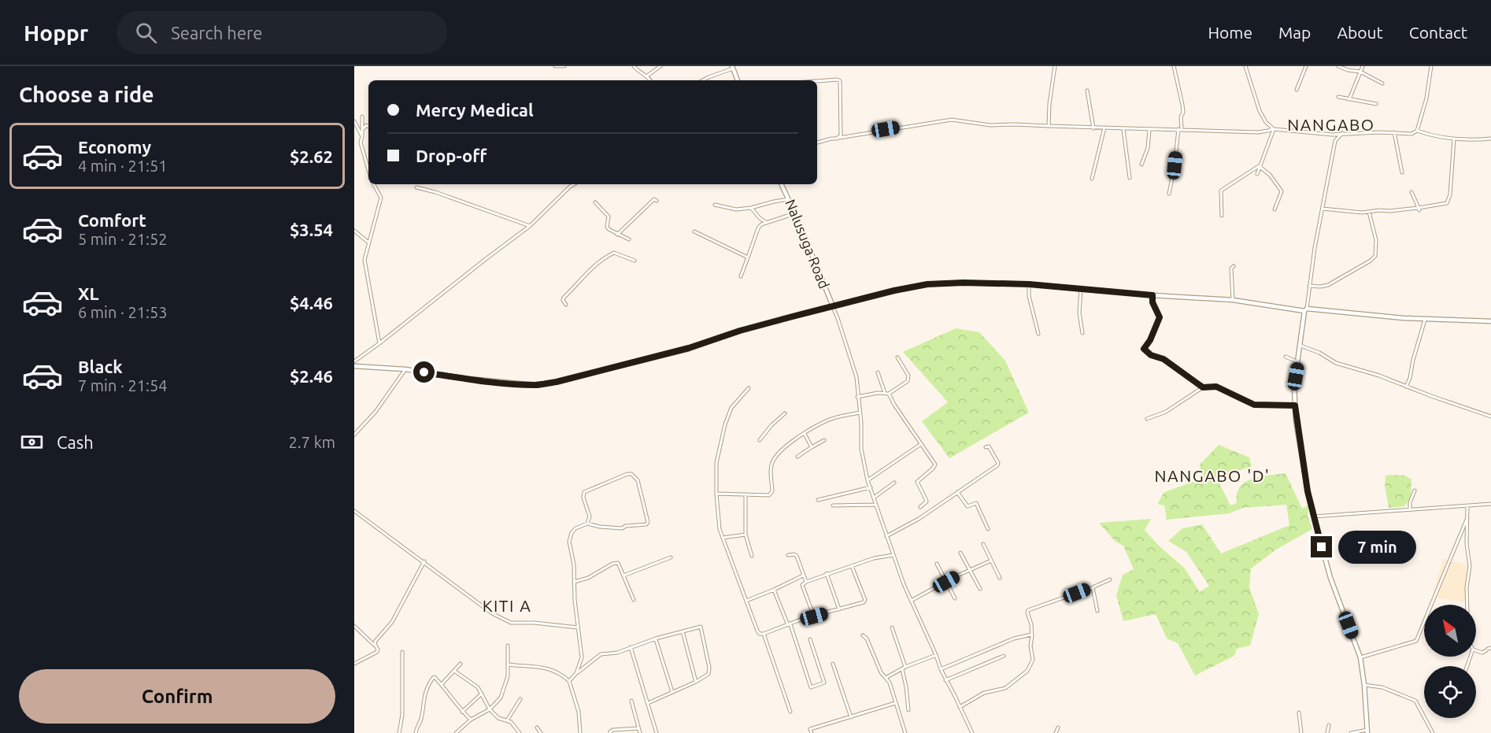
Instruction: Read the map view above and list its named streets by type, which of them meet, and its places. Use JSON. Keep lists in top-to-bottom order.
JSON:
{
  "streets": {
    "street": ["Nalusuga Road"]
  },
  "districts": ["NANGABO", "NANGABO 'D'", "KITI A"],
  "north": "top left",
  "page": {
    "header": "Hoppr",
    "search": "Search here",
    "nav": [
      "Home",
      "Map",
      "About",
      "Contact"
    ],
    "heading": "Choose a ride",
    "banner": ["Mercy Medical", "Drop-off"],
    "list": [
      {
        "name": "Economy",
        "note": "4 min · 21:51",
        "value": "$2.62"
      },
      {
        "name": "Comfort",
        "note": "5 min · 21:52",
        "value": "$3.54"
      },
      {
        "name": "XL",
        "note": "6 min · 21:53",
        "value": "$4.46"
      },
      {
        "name": "Black",
        "note": "7 min · 21:54",
        "value": "$2.46"
      }
    ],
    "pay": ["Cash", "2.7 km"],
    "bubble": "7 min",
    "buttons": "Confirm"
  }
}
